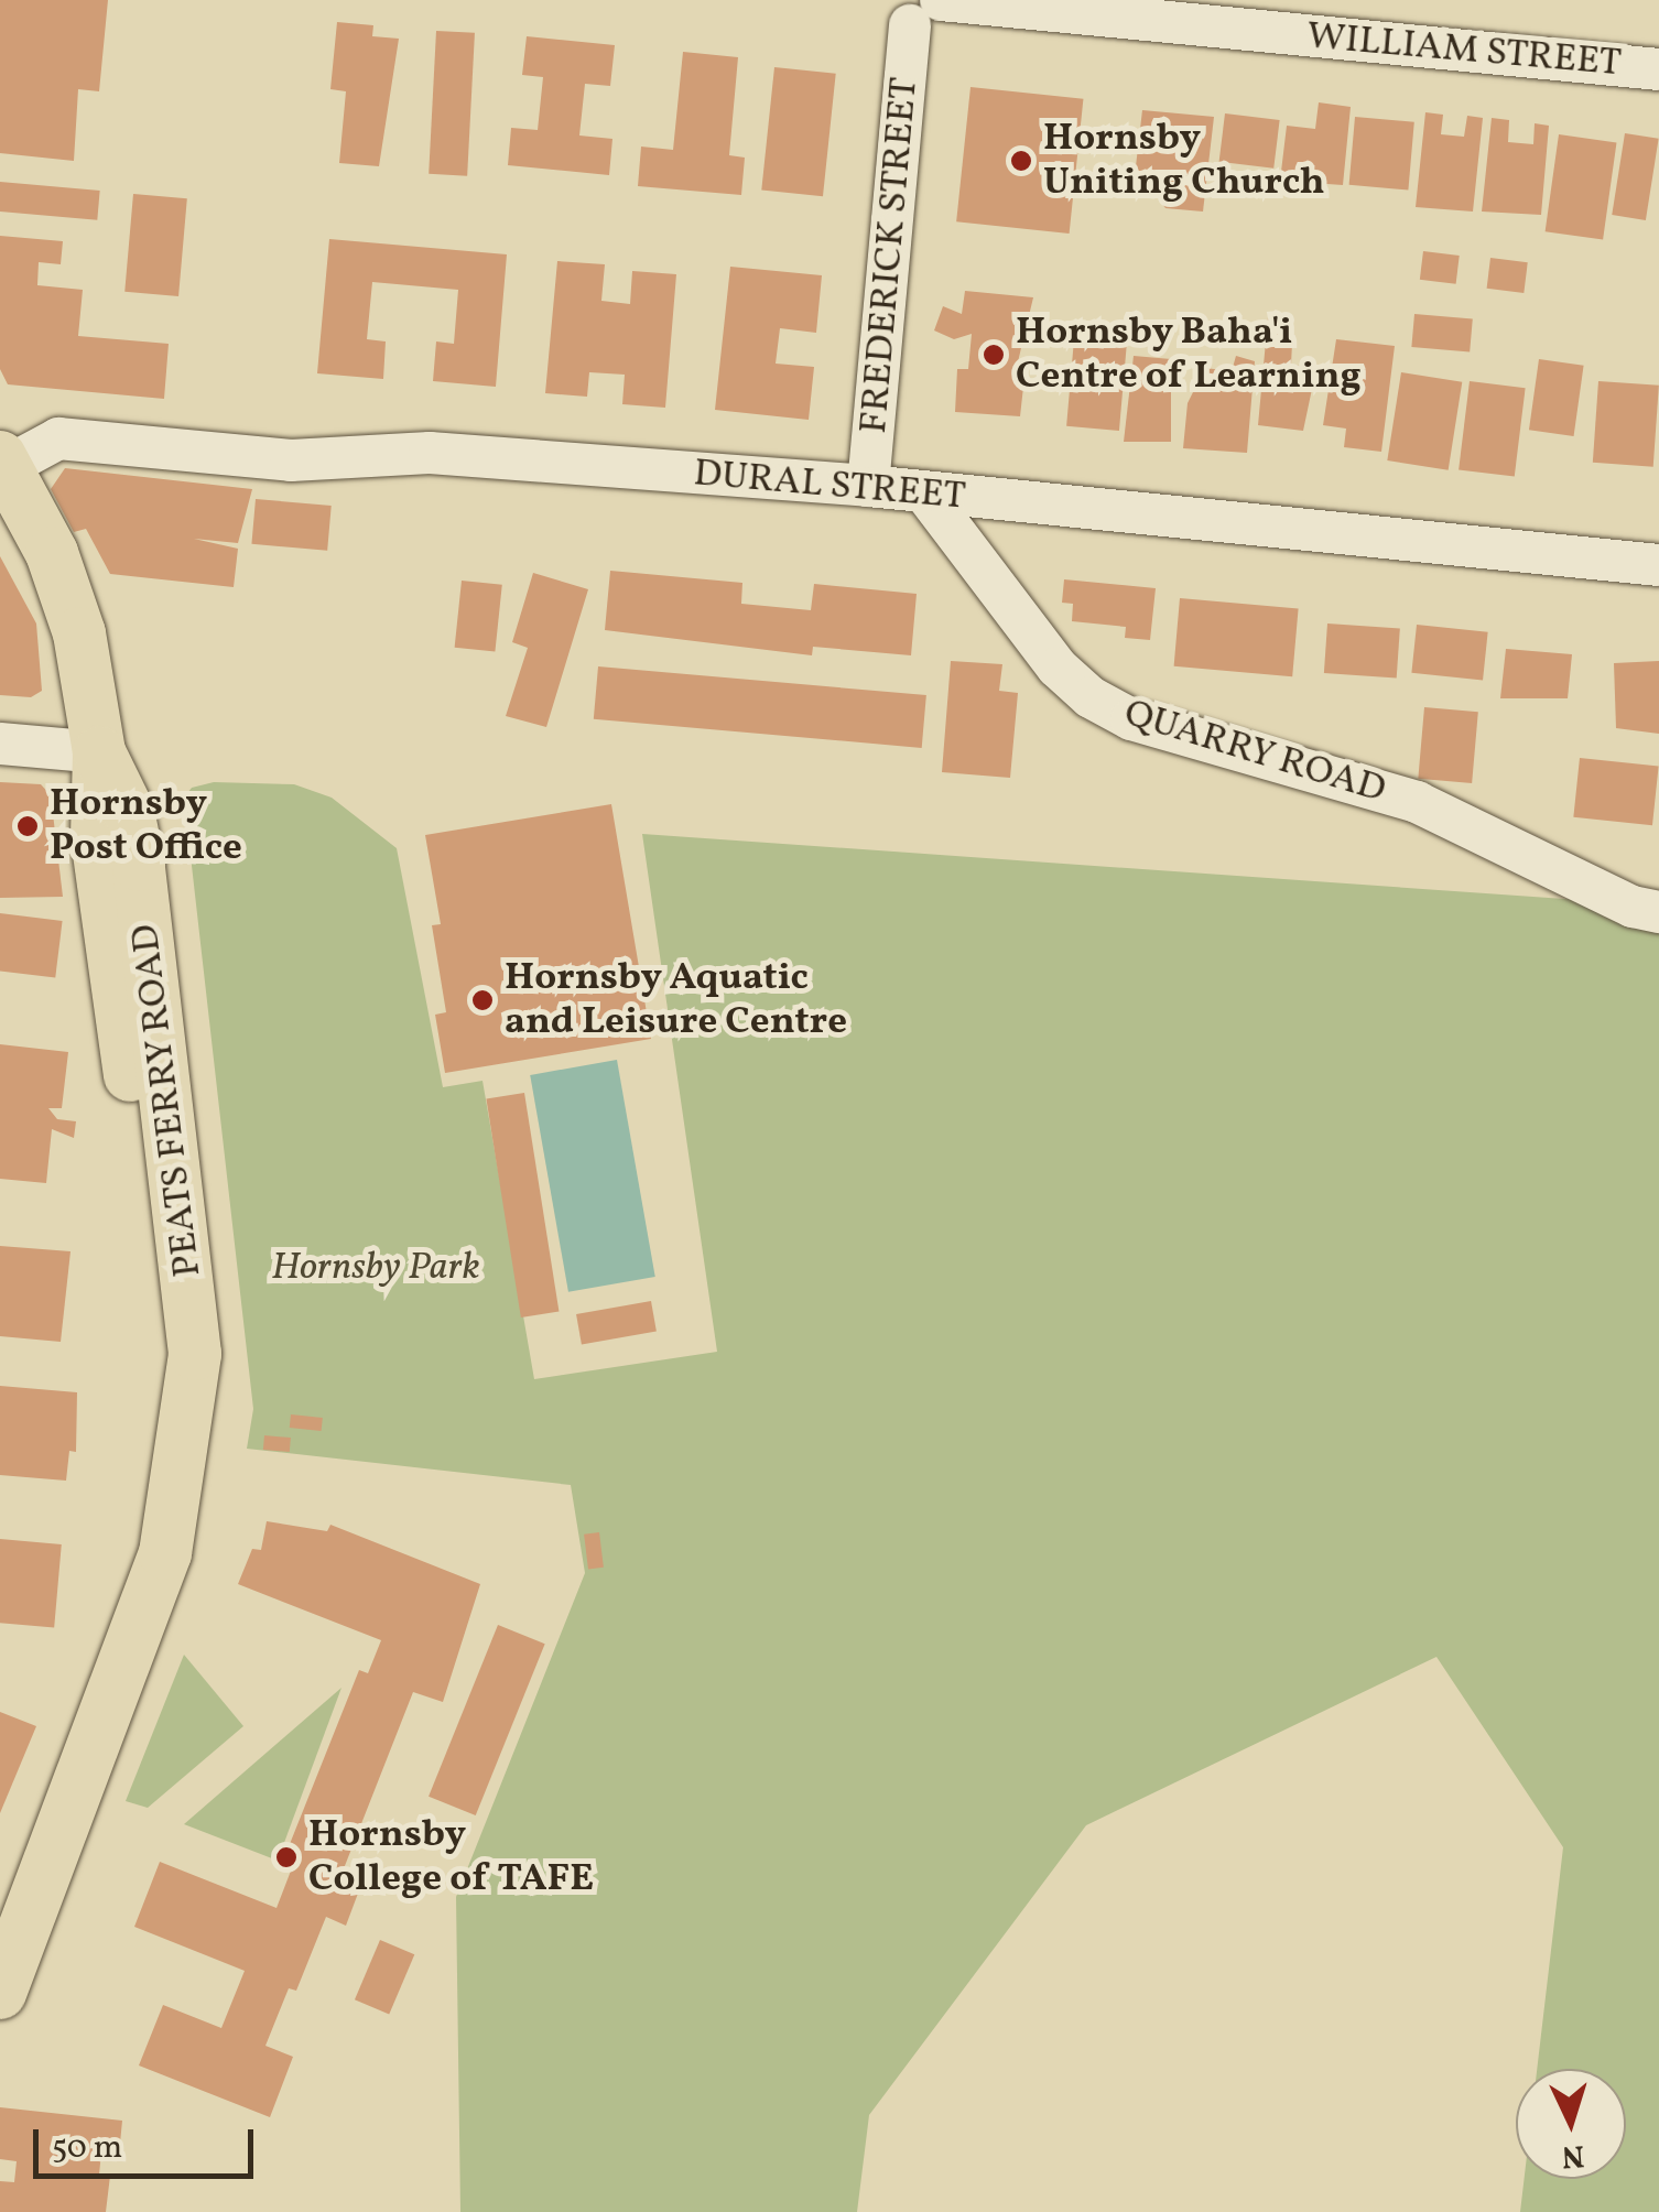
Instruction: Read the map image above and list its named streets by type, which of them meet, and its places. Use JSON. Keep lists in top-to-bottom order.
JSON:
{
  "streets": {
    "main road": ["PEATS FERRY ROAD"],
    "street": [
      "WILLIAM STREET",
      "FREDERICK STREET",
      "DURAL STREET",
      "QUARRY ROAD"
    ]
  },
  "crossings": [
    ["WILLIAM STREET", "FREDERICK STREET"],
    ["FREDERICK STREET", "DURAL STREET"],
    ["DURAL STREET", "QUARRY ROAD"],
    ["DURAL STREET", "PEATS FERRY ROAD"]
  ],
  "parks": ["Hornsby Park"],
  "places": [
    "Hornsby Uniting Church",
    "Hornsby Baha'i Centre of Learning",
    "Hornsby Post Office",
    "Hornsby Aquatic and Leisure Centre",
    "Hornsby College of TAFE"
  ],
  "scale_bar": "50 m",
  "north": "bottom"
}
